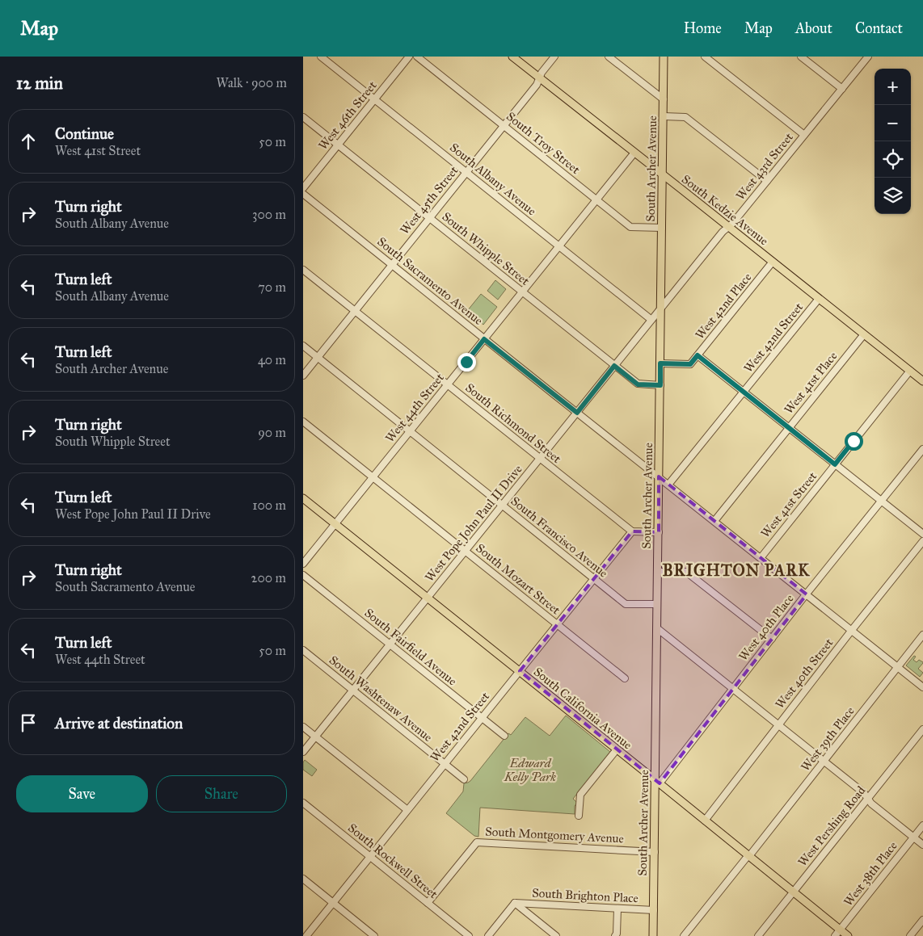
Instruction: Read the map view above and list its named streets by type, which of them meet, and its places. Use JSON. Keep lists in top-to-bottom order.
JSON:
{
  "streets": {
    "main road": ["South Archer Avenue", "South Kedzie Avenue", "South California Avenue"],
    "street": [
      "West 46th Street",
      "South Troy Street",
      "West 43rd Street",
      "South Albany Avenue",
      "West 45th Street",
      "South Whipple Street",
      "South Sacramento Avenue",
      "West 42nd Place",
      "West 42nd Street",
      "West 41st Place",
      "West 44th Street",
      "South Richmond Street",
      "West 41st Street",
      "West Pope John Paul II Drive",
      "South Francisco Avenue",
      "South Mozart Street",
      "West 40th Place",
      "South Fairfield Avenue",
      "West 40th Street",
      "South Washtenaw Avenue",
      "West 39th Place",
      "West Pershing Road",
      "South Montgomery Avenue",
      "South Rockwell Street",
      "West 38th Place",
      "South Brighton Place"
    ]
  },
  "crossings": [
    ["West 46th Street", "South Albany Avenue"],
    ["West 46th Street", "South Whipple Street"],
    ["South Troy Street", "South Archer Avenue"],
    ["South Troy Street", "West 45th Street"],
    ["South Troy Street", "West 44th Street"],
    ["West 43rd Street", "South Archer Avenue"],
    ["West 43rd Street", "South Kedzie Avenue"],
    ["West 43rd Street", "West Pope John Paul II Drive"],
    ["South Archer Avenue", "South Kedzie Avenue"],
    ["South Archer Avenue", "South Whipple Street"],
    ["South Archer Avenue", "South Sacramento Avenue"],
    ["South Archer Avenue", "West 42nd Place"],
    ["South Archer Avenue", "West Pope John Paul II Drive"],
    ["South Archer Avenue", "South Francisco Avenue"],
    ["South Archer Avenue", "West 40th Place"],
    ["South Archer Avenue", "South California Avenue"],
    ["South Archer Avenue", "South Montgomery Avenue"],
    ["South Archer Avenue", "South Brighton Place"],
    ["South Albany Avenue", "West 45th Street"],
    ["South Albany Avenue", "West 44th Street"],
    ["South Albany Avenue", "West Pope John Paul II Drive"],
    ["West 45th Street", "South Kedzie Avenue"],
    ["West 45th Street", "South Whipple Street"],
    ["West 45th Street", "South Sacramento Avenue"],
    ["West 45th Street", "South Richmond Street"],
    ["West 45th Street", "South Francisco Avenue"],
    ["South Kedzie Avenue", "West 42nd Place"],
    ["South Kedzie Avenue", "West 42nd Street"],
    ["South Kedzie Avenue", "West 41st Place"],
    ["South Kedzie Avenue", "West 44th Street"],
    ["South Kedzie Avenue", "West 41st Street"],
    ["South Whipple Street", "West 44th Street"],
    ["South Whipple Street", "West Pope John Paul II Drive"],
    ["South Sacramento Avenue", "West 42nd Street"],
    ["South Sacramento Avenue", "West 41st Place"],
    ["South Sacramento Avenue", "West 44th Street"],
    ["South Sacramento Avenue", "West 41st Street"],
    ["South Sacramento Avenue", "West Pope John Paul II Drive"],
    ["South Sacramento Avenue", "West 40th Place"],
    ["South Sacramento Avenue", "West 40th Street"],
    ["South Sacramento Avenue", "West 39th Place"],
    ["West 42nd Street", "South Richmond Street"],
    ["West 42nd Street", "South Francisco Avenue"],
    ["West 42nd Street", "South Mozart Street"],
    ["West 42nd Street", "South Fairfield Avenue"],
    ["West 42nd Street", "South Washtenaw Avenue"],
    ["West 42nd Street", "South California Avenue"],
    ["West 42nd Street", "South Rockwell Street"],
    ["West 44th Street", "South Richmond Street"],
    ["West 44th Street", "South Francisco Avenue"],
    ["West 44th Street", "South Mozart Street"],
    ["West 44th Street", "South California Avenue"],
    ["South Richmond Street", "West Pope John Paul II Drive"],
    ["West Pope John Paul II Drive", "South Francisco Avenue"],
    ["West Pope John Paul II Drive", "South Mozart Street"],
    ["West Pope John Paul II Drive", "South Fairfield Avenue"],
    ["West Pope John Paul II Drive", "South Washtenaw Avenue"],
    ["West Pope John Paul II Drive", "South California Avenue"],
    ["West 40th Place", "South California Avenue"],
    ["West 40th Street", "South California Avenue"],
    ["South California Avenue", "West 39th Place"],
    ["South California Avenue", "West Pershing Road"],
    ["South California Avenue", "West 38th Place"],
    ["South Montgomery Avenue", "South Rockwell Street"]
  ],
  "districts": ["BRIGHTON PARK"],
  "parks": ["Edward Kelly Park"],
  "page": {
    "header": "Map",
    "nav": [
      "Home",
      "Map",
      "About",
      "Contact"
    ],
    "heading": ["12 min", "Walk · 900 m"],
    "map_buttons": ["+", "−"],
    "list": [
      ["Continue", "West 41st Street", "50 m"],
      ["Turn right", "South Albany Avenue", "300 m"],
      ["Turn left", "South Albany Avenue", "70 m"],
      ["Turn left", "South Archer Avenue", "40 m"],
      ["Turn right", "South Whipple Street", "90 m"],
      ["Turn left", "West Pope John Paul II Drive", "100 m"],
      ["Turn right", "South Sacramento Avenue", "200 m"],
      ["Turn left", "West 44th Street", "50 m"],
      "Arrive at destination"
    ],
    "buttons": ["Save", "Share"]
  }
}
